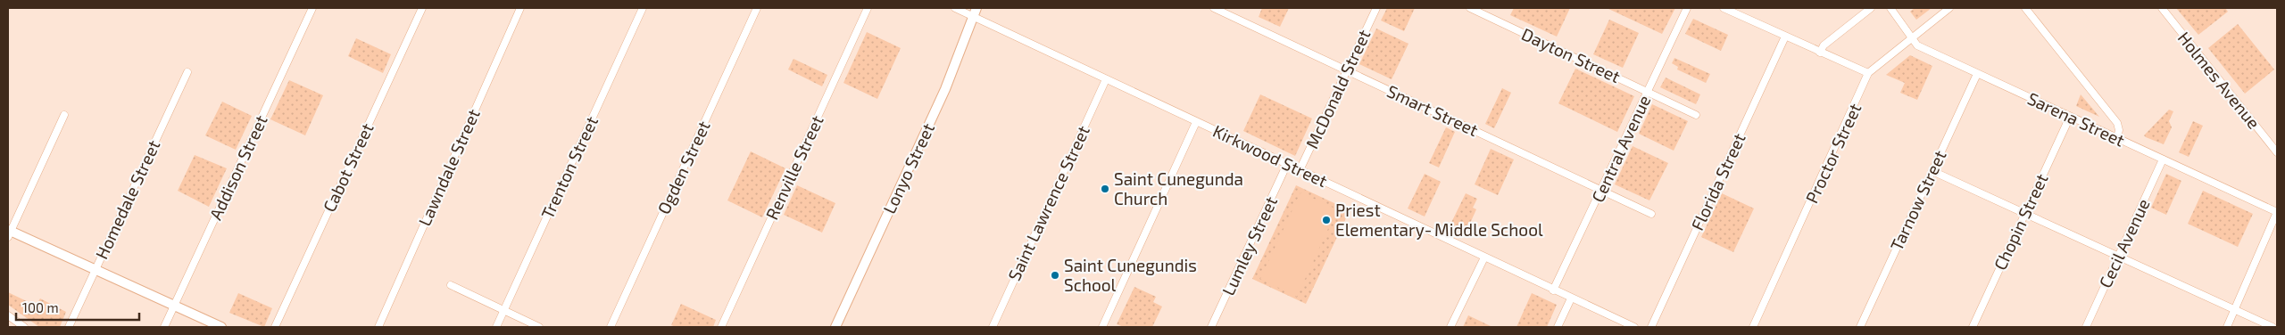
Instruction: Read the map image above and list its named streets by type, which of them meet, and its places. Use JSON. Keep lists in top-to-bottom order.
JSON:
{
  "streets": {
    "street": [
      "Dayton Street",
      "Holmes Avenue",
      "McDonald Street",
      "Smart Street",
      "Sarena Street",
      "Central Avenue",
      "Proctor Street",
      "Kirkwood Street",
      "Addison Street",
      "Cabot Street",
      "Lawndale Street",
      "Trenton Street",
      "Ogden Street",
      "Renville Street",
      "Lonyo Street",
      "Florida Street",
      "Homedale Street",
      "Tarnow Street",
      "Saint Lawrence Street",
      "Chopin Street",
      "Cecil Avenue",
      "Lumley Street"
    ]
  },
  "crossings": [
    ["Dayton Street", "Central Avenue"],
    ["McDonald Street", "Smart Street"],
    ["McDonald Street", "Kirkwood Street"],
    ["Smart Street", "Central Avenue"],
    ["Sarena Street", "Proctor Street"],
    ["Sarena Street", "Tarnow Street"],
    ["Sarena Street", "Chopin Street"],
    ["Sarena Street", "Cecil Avenue"],
    ["Central Avenue", "Kirkwood Street"],
    ["Kirkwood Street", "Lonyo Street"],
    ["Kirkwood Street", "Saint Lawrence Street"],
    ["Kirkwood Street", "Lumley Street"]
  ],
  "places": ["Saint Cunegunda Church", "Priest Elementary‑Middle School", "Saint Cunegundis School"],
  "scale_bar": "100 m"
}
